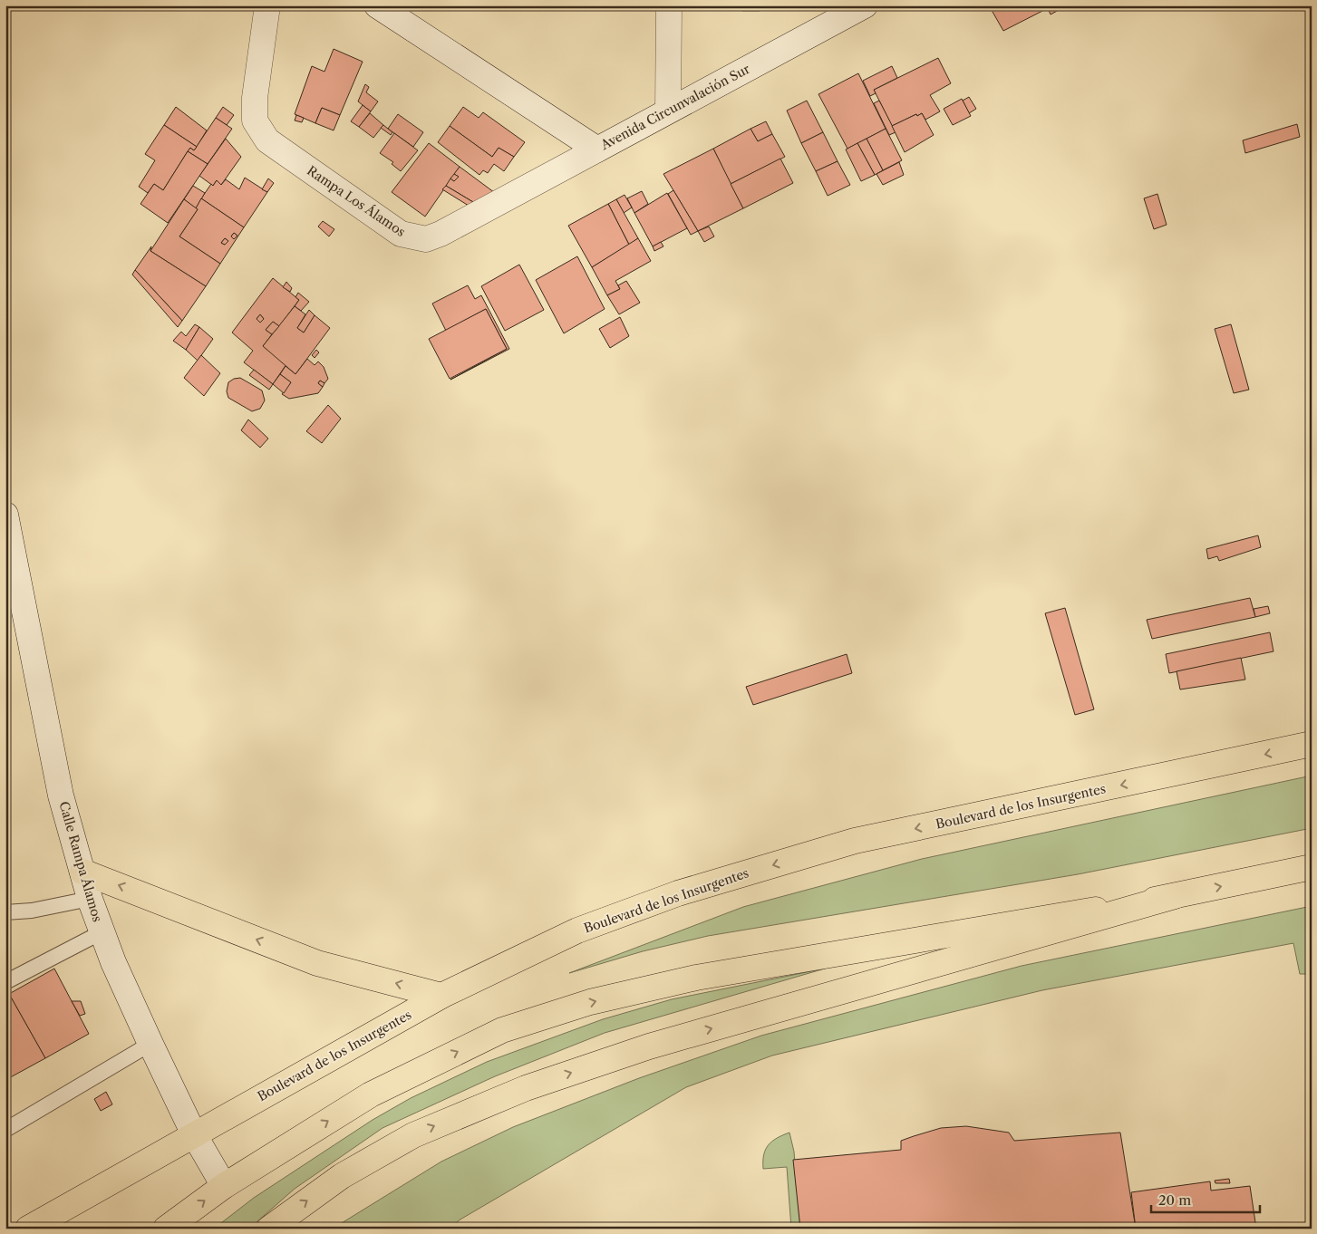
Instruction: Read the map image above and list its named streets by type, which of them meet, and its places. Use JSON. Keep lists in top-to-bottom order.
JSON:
{
  "streets": {
    "main road": ["Boulevard de los Insurgentes"],
    "street": ["Avenida Circunvalación Sur", "Rampa Los Álamos", "Calle Rampa Álamos"]
  },
  "crossings": [
    ["Avenida Circunvalación Sur", "Rampa Los Álamos"],
    ["Boulevard de los Insurgentes", "Calle Rampa Álamos"]
  ],
  "scale_bar": "20 m"
}
